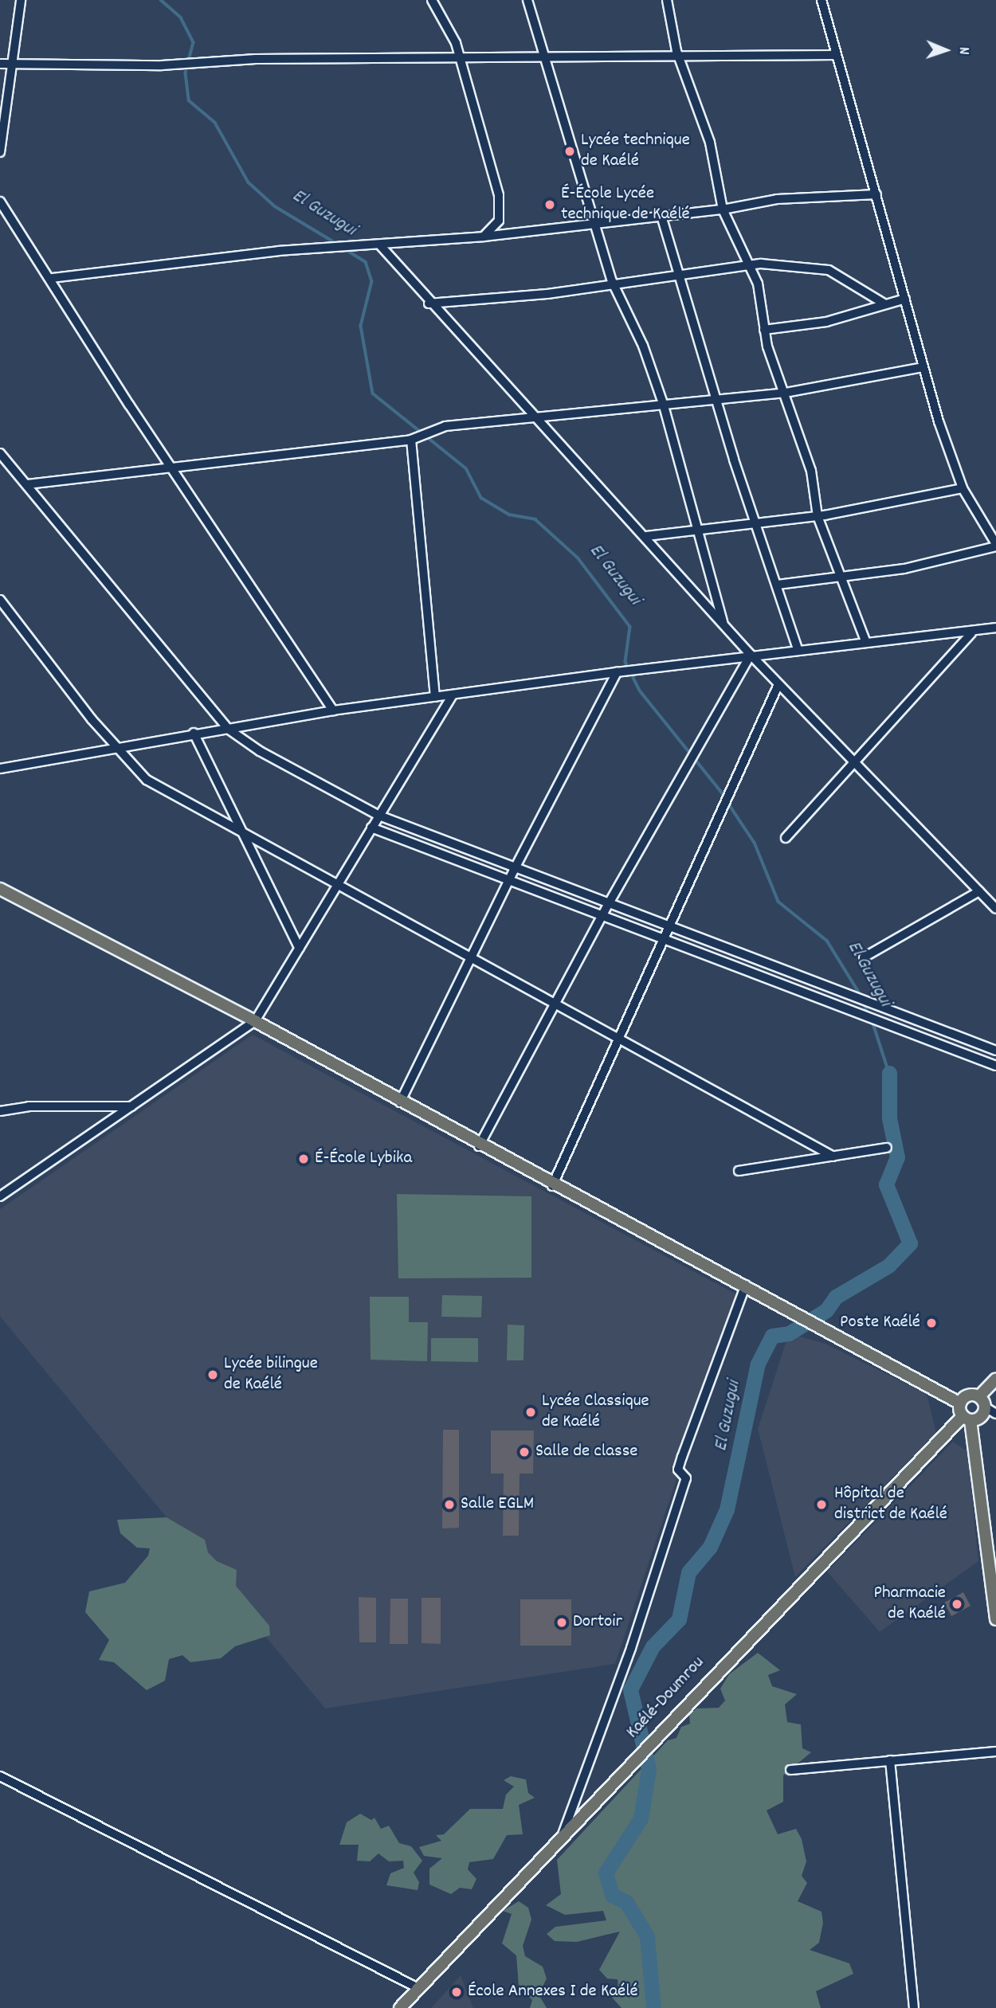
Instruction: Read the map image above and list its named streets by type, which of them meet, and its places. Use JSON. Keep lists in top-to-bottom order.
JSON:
{
  "streets": {
    "main road": ["Kaélé-Doumrou"]
  },
  "water": ["El Guzugui"],
  "places": [
    "Lycée technique de Kaélé",
    "É-École Lycée technique de Kaélé",
    "É-École Lybika",
    "Poste Kaélé",
    "Lycée bilingue de Kaélé",
    "Lycée Classique de Kaélé",
    "Salle de classe",
    "Salle EGLM",
    "Hôpital de district de Kaélé",
    "Pharmacie de Kaélé",
    "Dortoir",
    "École Annexes I de Kaélé"
  ],
  "north": "right"
}
